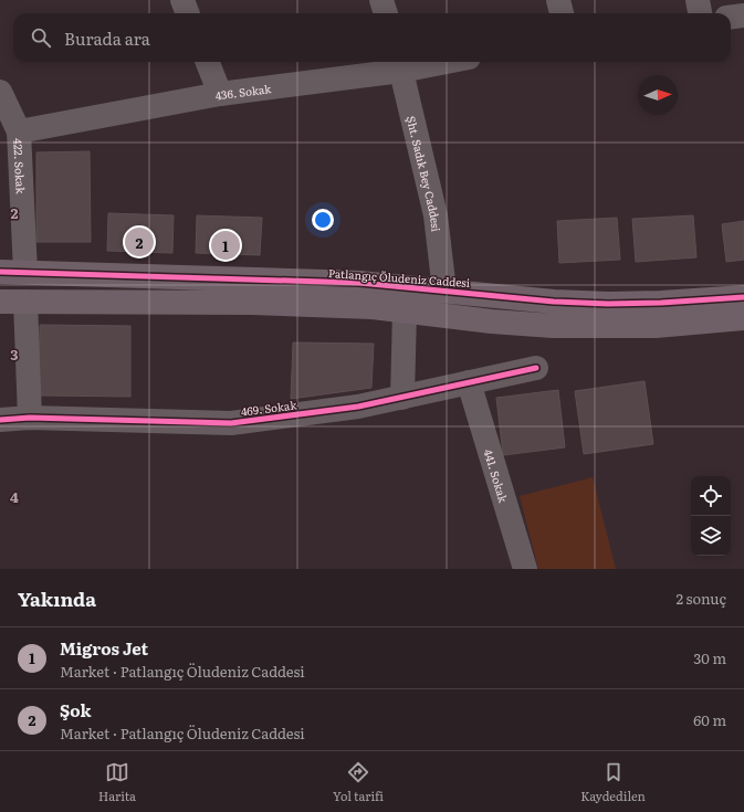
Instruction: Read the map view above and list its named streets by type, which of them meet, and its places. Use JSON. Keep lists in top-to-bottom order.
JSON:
{
  "streets": {
    "main road": ["Patlangıç Öludeniz Caddesi"],
    "street": [
      "436. Sokak",
      "422. Sokak",
      "Şht. Sadık Bey Caddesi",
      "469. Sokak",
      "441. Sokak"
    ]
  },
  "crossings": [
    ["436. Sokak", "422. Sokak"],
    ["436. Sokak", "Şht. Sadık Bey Caddesi"],
    ["422. Sokak", "Patlangıç Öludeniz Caddesi"],
    ["Şht. Sadık Bey Caddesi", "Patlangıç Öludeniz Caddesi"],
    ["469. Sokak", "441. Sokak"]
  ],
  "north": "right",
  "page": {
    "search": "Burada ara",
    "pins": ["2", "1"],
    "heading": ["Yakında", "2 sonuç"],
    "list": [
      {
        "mark": "1",
        "name": "Migros Jet",
        "note": "Market · Patlangıç Öludeniz Caddesi",
        "value": "30 m"
      },
      {
        "mark": "2",
        "name": "Şok",
        "note": "Market · Patlangıç Öludeniz Caddesi",
        "value": "60 m"
      }
    ],
    "nav": ["Harita", "Yol tarifi", "Kaydedilen"]
  },
  "grid": {
    "rows": ["2", "3", "4"]
  }
}
